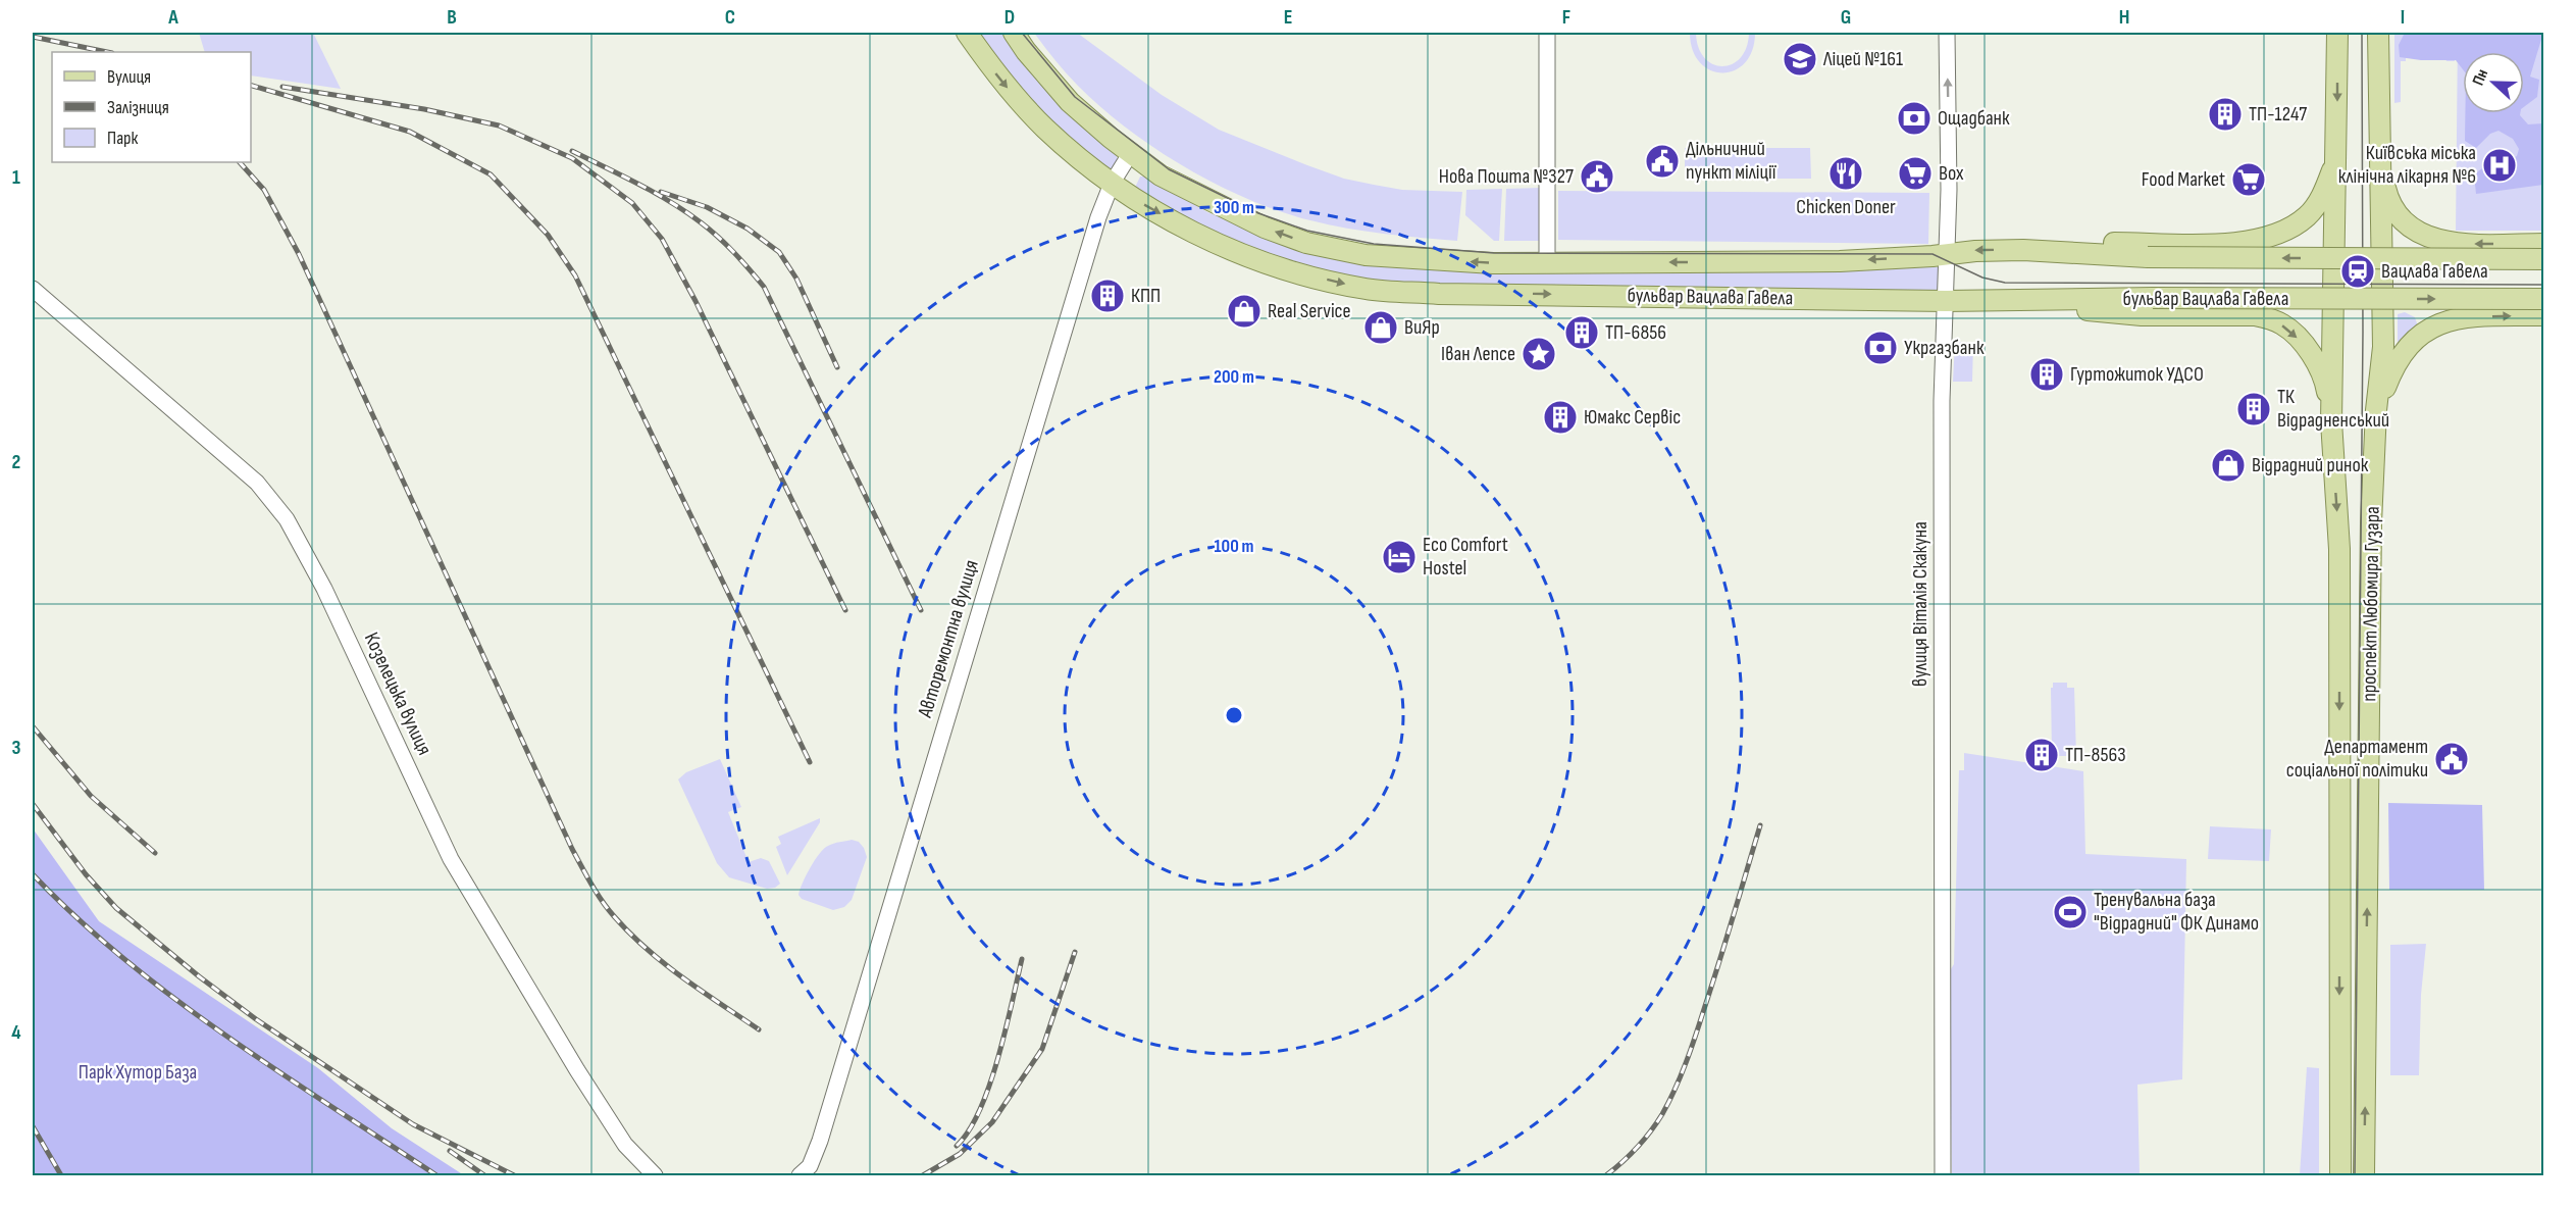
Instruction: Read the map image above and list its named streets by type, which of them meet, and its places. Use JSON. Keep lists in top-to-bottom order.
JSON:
{
  "streets": {
    "main road": ["бульвар Вацлава Гавела", "проспект Любомира Гузара"],
    "street": ["вулиця Віталія Скакуна", "Авторемонтна вулиця", "Козелецька вулиця"]
  },
  "crossings": [
    ["бульвар Вацлава Гавела", "вулиця Віталія Скакуна"],
    ["бульвар Вацлава Гавела", "Авторемонтна вулиця"]
  ],
  "parks": ["Парк Хутор База"],
  "places": {
    "school or university": ["Ліцей №161"],
    "building": [
      "ТП-1247",
      "КПП",
      "ТП-6856",
      "Гуртожиток УДСО",
      "ТК Відрадненський",
      "Юмакс Сервіс",
      "ТП-8563"
    ],
    "bank": ["Ощадбанк", "Укргазбанк"],
    "public building": ["Дільничний пункт міліції", "Нова Пошта №327", "Департамент соціальної політики"],
    "hospital": ["Київська міська клінічна лікарня №6"],
    "restaurant": ["Chicken Doner"],
    "supermarket": ["Box", "Food Market"],
    "station": ["Вацлава Гавела"],
    "shop": ["Real Service", "ВиЯр", "Відрадний ринок"],
    "place": ["Іван Лепсе"],
    "hotel": ["Eco Comfort Hostel"],
    "sports": ["Тренувальна база \"Відрадний\" ФК Динамо"]
  },
  "legend": ["Вулиця", "Залізниця", "Парк"],
  "north": "left",
  "grid": {
    "columns": [
      "A",
      "B",
      "C",
      "D",
      "E",
      "F",
      "G",
      "H",
      "I"
    ],
    "rows": [
      "1",
      "2",
      "3",
      "4"
    ]
  },
  "rings": ["300 m", "200 m", "100 m"]
}
